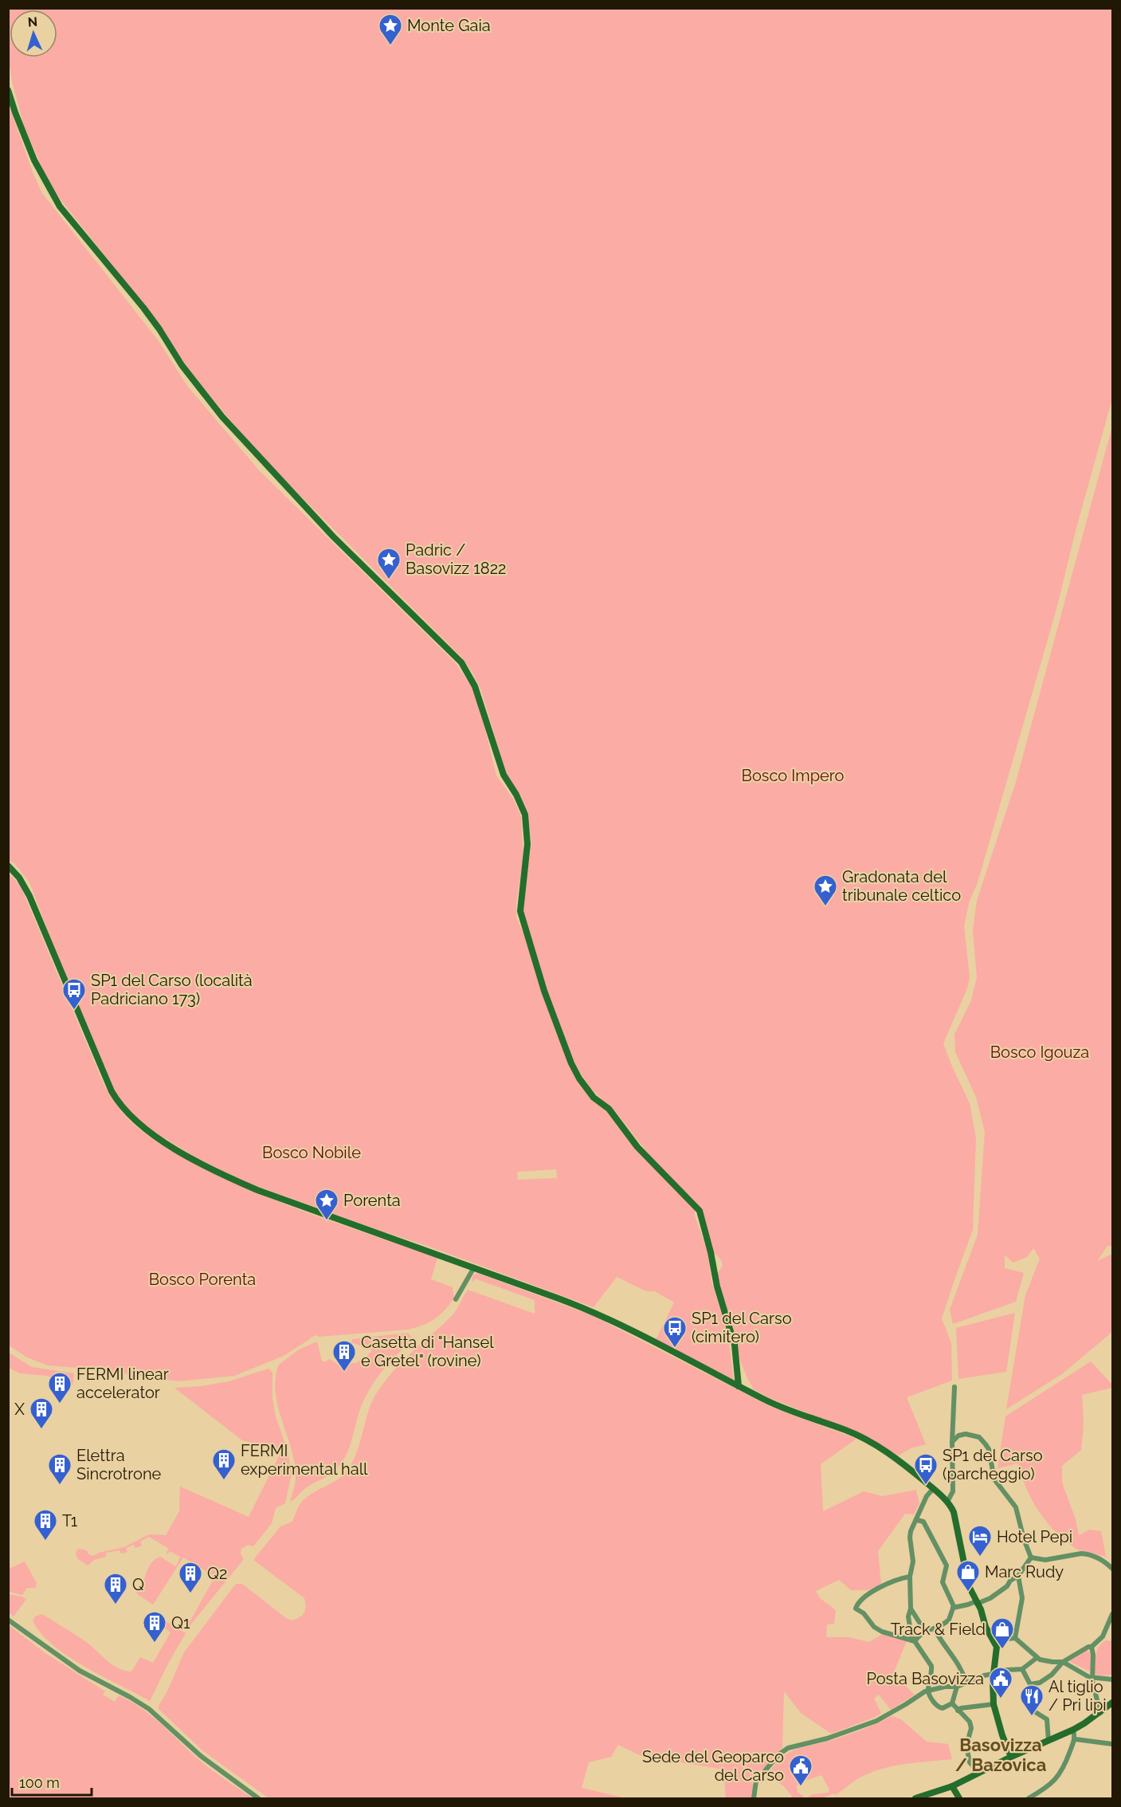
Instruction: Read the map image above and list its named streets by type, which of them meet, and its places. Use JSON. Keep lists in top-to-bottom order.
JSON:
{
  "districts": ["Basovizza / Bazovica"],
  "parks": [
    "Bosco Impero",
    "Bosco Igouza",
    "Bosco Nobile",
    "Bosco Porenta"
  ],
  "places": {
    "place": [
      "Monte Gaia",
      "Padric / Basovizz 1822",
      "Gradonata del tribunale celtico",
      "Porenta"
    ],
    "bus stop": ["SP1 del Carso (località Padriciano 173)", "SP1 del Carso (cimitero)", "SP1 del Carso (parcheggio)"],
    "building": [
      "Casetta di \"Hansel e Gretel\" (rovine)",
      "FERMI linear accelerator",
      "X",
      "FERMI experimental hall",
      "Elettra Sincrotrone",
      "T1",
      "Q2",
      "Q",
      "Q1"
    ],
    "hotel": ["Hotel Pepi"],
    "shop": ["Marc Rudy", "Track & Field"],
    "public building": ["Posta Basovizza", "Sede del Geoparco del Carso"],
    "restaurant": ["Al tiglio / Pri lipi"]
  },
  "scale_bar": "100 m",
  "north": "top"
}
